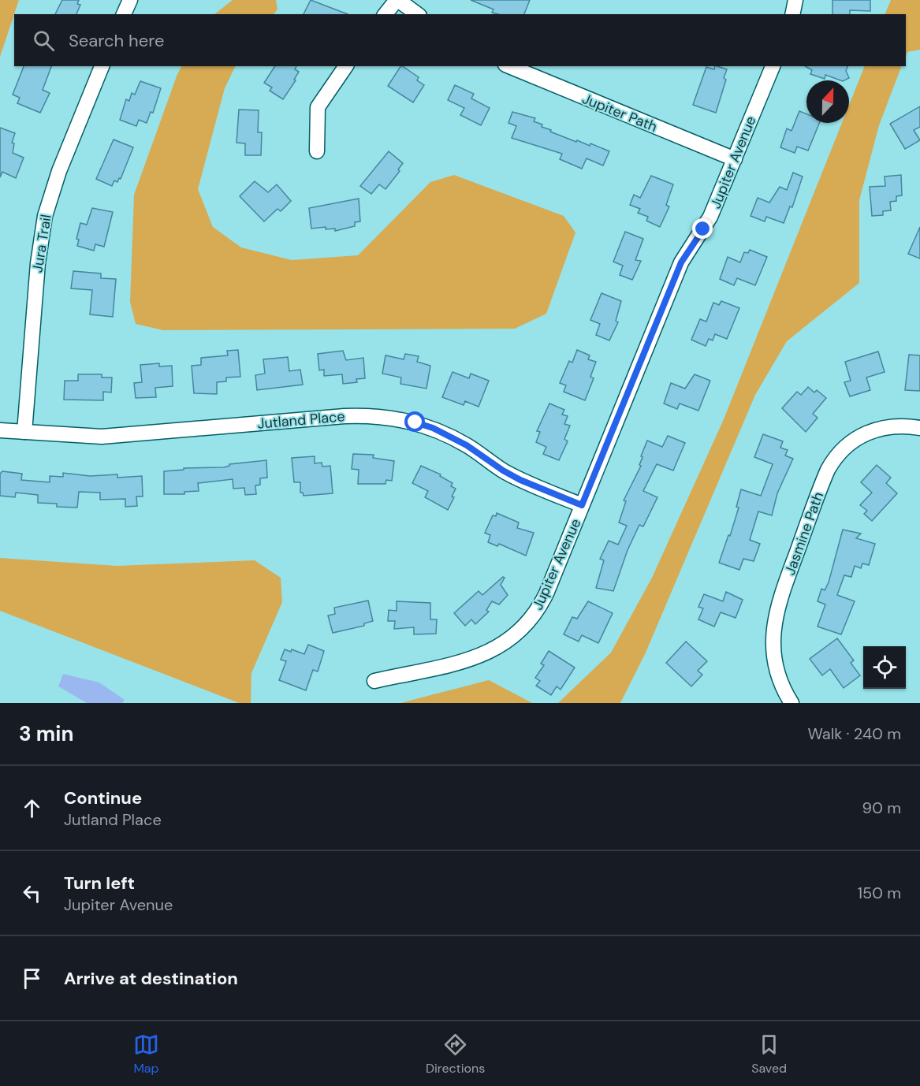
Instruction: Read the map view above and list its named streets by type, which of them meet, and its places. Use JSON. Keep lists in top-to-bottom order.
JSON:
{
  "streets": {
    "street": [
      "Jupiter Path",
      "Jupiter Avenue",
      "Jura Trail",
      "Jutland Place",
      "Jasmine Path"
    ]
  },
  "crossings": [
    ["Jupiter Path", "Jupiter Avenue"],
    ["Jupiter Avenue", "Jutland Place"],
    ["Jura Trail", "Jutland Place"]
  ],
  "north": "top",
  "page": {
    "search": "Search here",
    "heading": ["3 min", "Walk · 240 m"],
    "list": [
      ["Continue", "Jutland Place", "90 m"],
      ["Turn left", "Jupiter Avenue", "150 m"],
      "Arrive at destination"
    ],
    "nav": ["Map", "Directions", "Saved"]
  }
}
